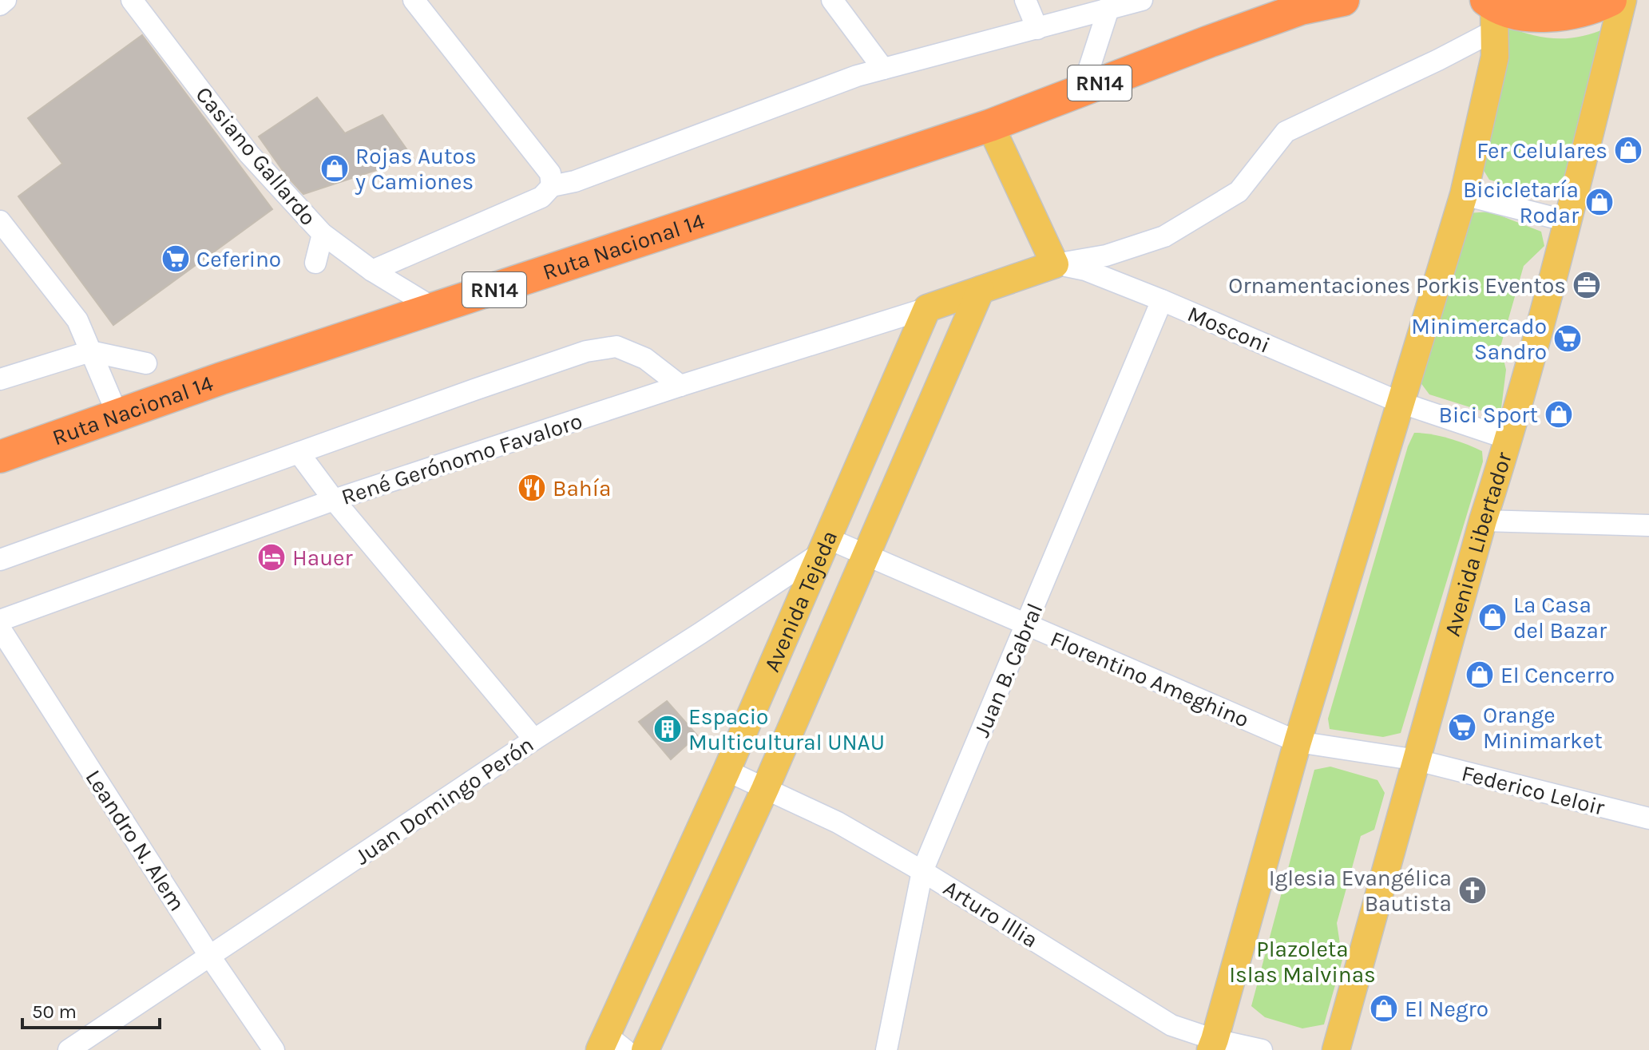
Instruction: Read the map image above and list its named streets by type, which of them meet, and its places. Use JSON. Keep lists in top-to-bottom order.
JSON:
{
  "streets": {
    "highway": ["RN14", "Ruta Nacional 14"],
    "main road": ["Avenida Libertador", "Avenida Tejeda"],
    "street": [
      "Casiano Gallardo",
      "Mosconi",
      "René Gerónomo Favaloro",
      "Juan B. Cabral",
      "Florentino Ameghino",
      "Federico Leloir",
      "Juan Domingo Perón",
      "Leandro N. Alem",
      "Arturo Illia"
    ]
  },
  "crossings": [
    ["Casiano Gallardo", "Ruta Nacional 14"],
    ["Mosconi", "Avenida Libertador"],
    ["Mosconi", "Juan B. Cabral"],
    ["René Gerónomo Favaloro", "Avenida Tejeda"],
    ["Avenida Libertador", "Florentino Ameghino"],
    ["Avenida Libertador", "Federico Leloir"],
    ["Avenida Tejeda", "Florentino Ameghino"],
    ["Avenida Tejeda", "Juan Domingo Perón"],
    ["Avenida Tejeda", "Arturo Illia"],
    ["Juan B. Cabral", "Florentino Ameghino"],
    ["Juan B. Cabral", "Arturo Illia"],
    ["Florentino Ameghino", "Federico Leloir"],
    ["Florentino Ameghino", "Juan Domingo Perón"],
    ["Juan Domingo Perón", "Leandro N. Alem"]
  ],
  "parks": ["Plazoleta Islas Malvinas"],
  "places": {
    "shop": [
      "Fer Celulares",
      "Rojas Autos y Camiones",
      "Bicicletaría Rodar",
      "Bici Sport",
      "La Casa del Bazar",
      "El Cencerro",
      "El Negro"
    ],
    "supermarket": ["Ceferino", "Minimercado Sandro", "Orange Minimarket"],
    "office": ["Ornamentaciones Porkis Eventos"],
    "restaurant": ["Bahía"],
    "hotel": ["Hauer"],
    "building": ["Espacio Multicultural UNAU"],
    "church": ["Iglesia Evangélica Bautista"]
  },
  "scale_bar": "50 m"
}
